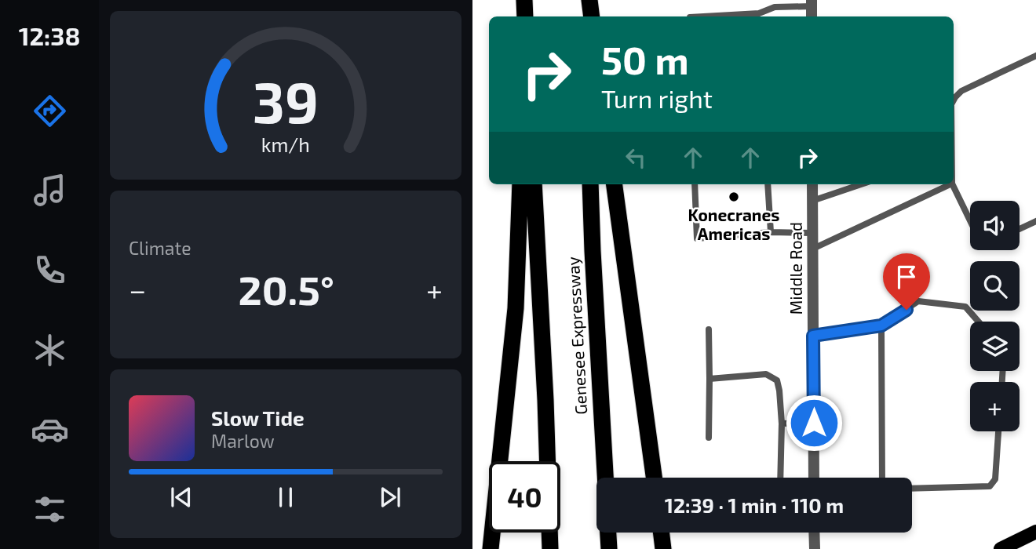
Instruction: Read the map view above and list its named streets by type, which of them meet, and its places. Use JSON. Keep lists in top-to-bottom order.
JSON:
{
  "streets": {
    "highway": ["Genesee Expressway"],
    "street": ["Middle Road"]
  },
  "places": ["Konecranes Americas"],
  "page": {
    "tabs": "12:38",
    "turn": ["50 m", "Turn right"],
    "tile": "Climate",
    "map_buttons": "+",
    "heat": ["−", "20.5°", "+"],
    "song": ["Slow Tide", "Marlow"],
    "limit": "40",
    "trip": "12:39 · 1 min · 110 m",
    "gauge": ["39", "km/h"]
  }
}
